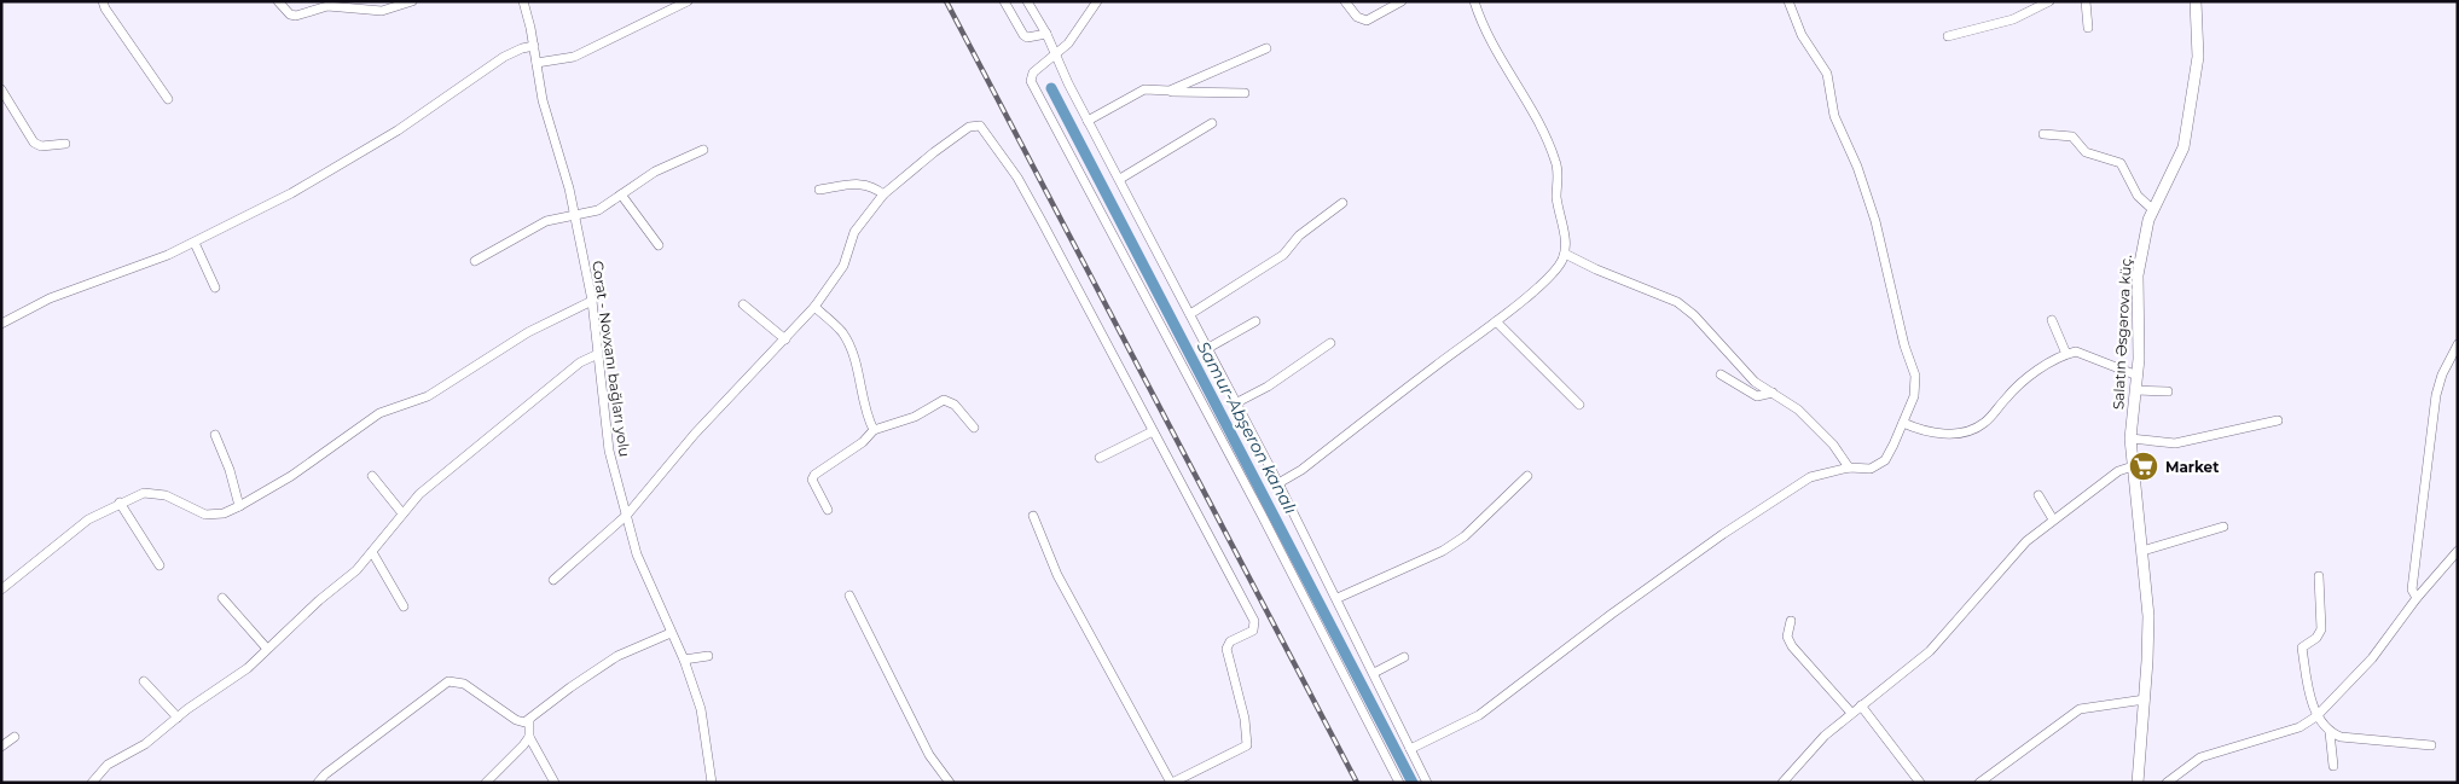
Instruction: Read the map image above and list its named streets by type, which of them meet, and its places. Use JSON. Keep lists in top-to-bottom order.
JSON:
{
  "streets": {
    "street": ["Salatın Əsgərova küç.", "Corat - Novxanı bağları yolu"]
  },
  "water": ["Samur-Abşeron kanalı"],
  "places": {
    "supermarket": ["Market"]
  }
}
